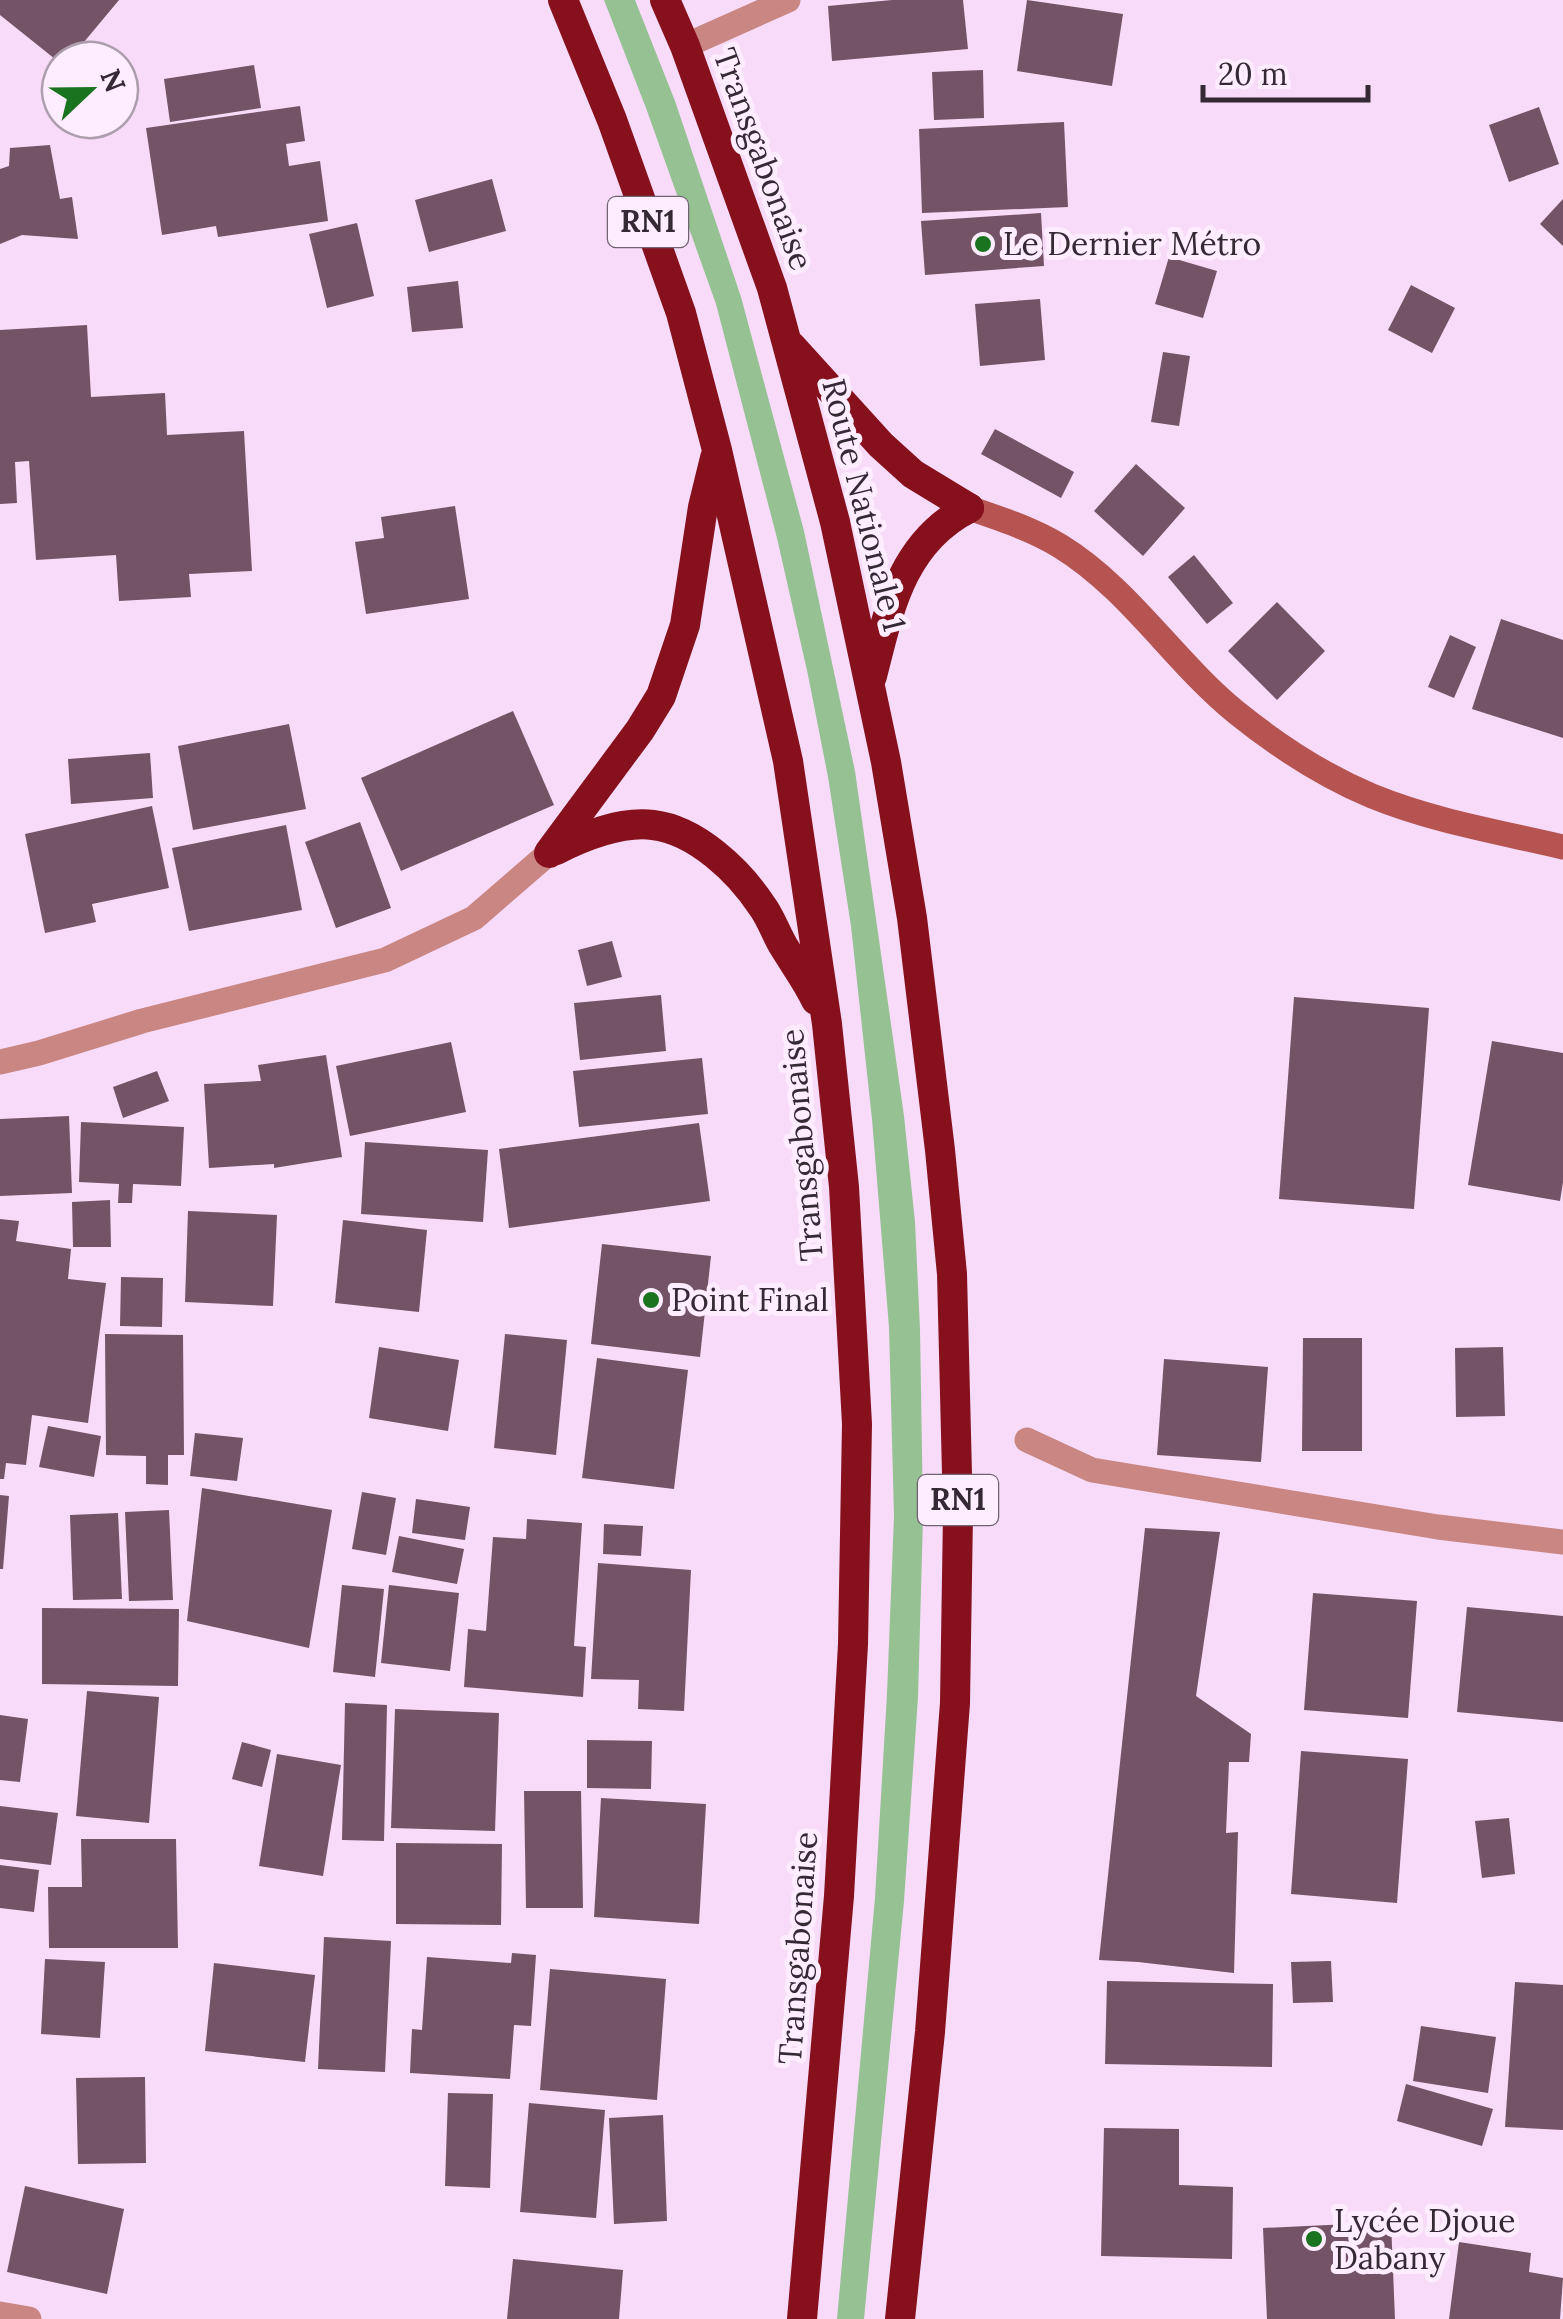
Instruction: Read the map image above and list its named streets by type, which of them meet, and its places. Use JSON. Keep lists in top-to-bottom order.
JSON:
{
  "streets": {
    "highway": ["Transgabonaise", "RN1", "Route Nationale 1"]
  },
  "crossings": [
    ["Transgabonaise", "Route Nationale 1"],
    ["RN1", "Route Nationale 1"]
  ],
  "places": ["Le Dernier Métro", "Point Final", "Lycée Djoue Dabany"],
  "scale_bar": "20 m",
  "north": "right"
}
